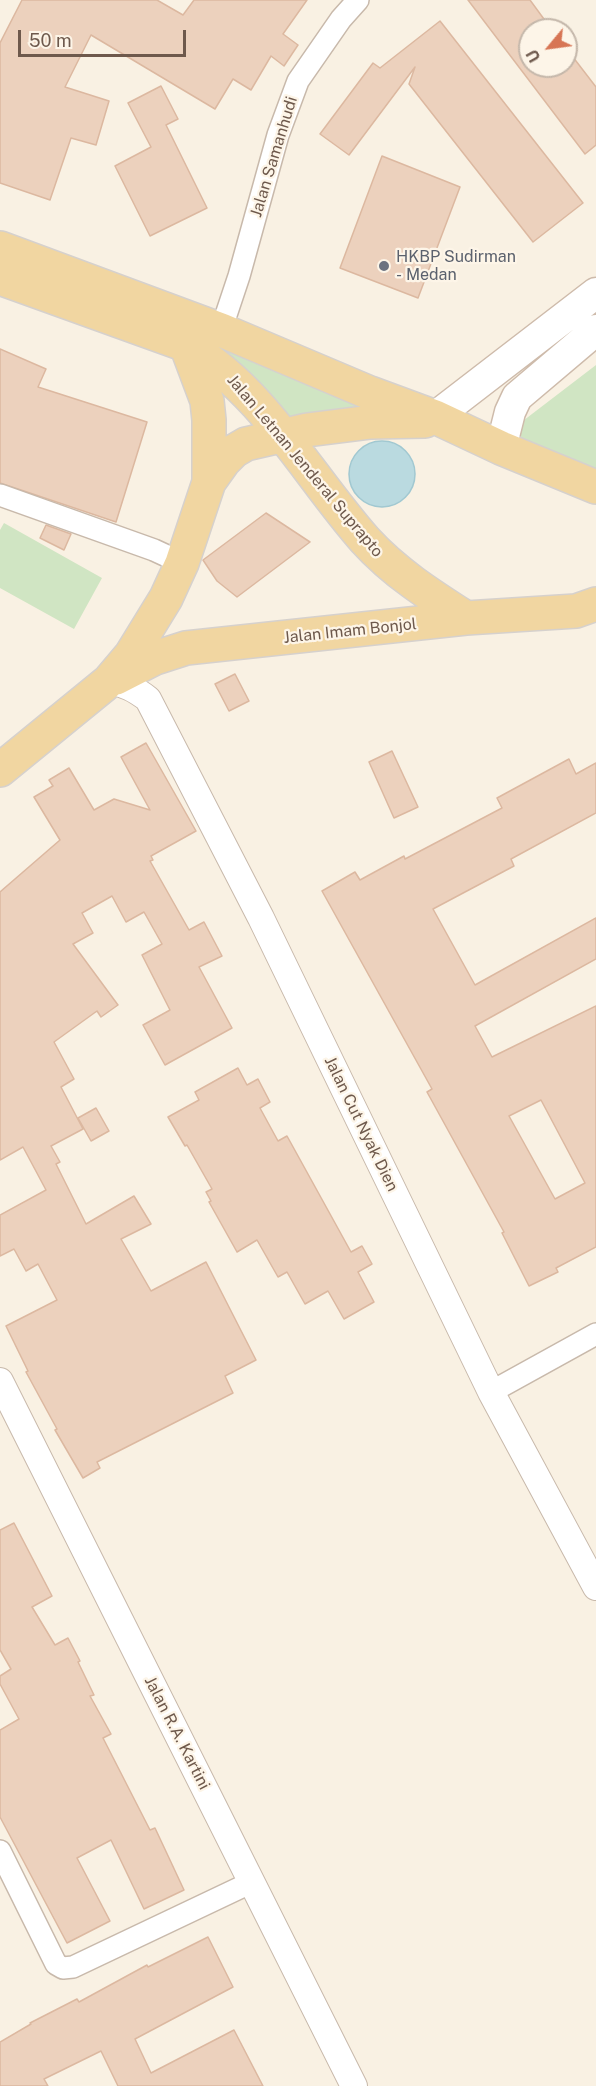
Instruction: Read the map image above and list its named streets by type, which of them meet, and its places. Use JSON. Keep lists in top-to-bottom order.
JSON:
{
  "streets": {
    "main road": ["Jalan Letnan Jenderal Suprapto", "Jalan Imam Bonjol"],
    "street": ["Jalan Samanhudi", "Jalan Cut Nyak Dien", "Jalan R.A. Kartini"]
  },
  "crossings": [
    ["Jalan Letnan Jenderal Suprapto", "Jalan Imam Bonjol"],
    ["Jalan Imam Bonjol", "Jalan Cut Nyak Dien"]
  ],
  "places": ["HKBP Sudirman - Medan"],
  "scale_bar": "50 m",
  "north": "bottom left"
}
